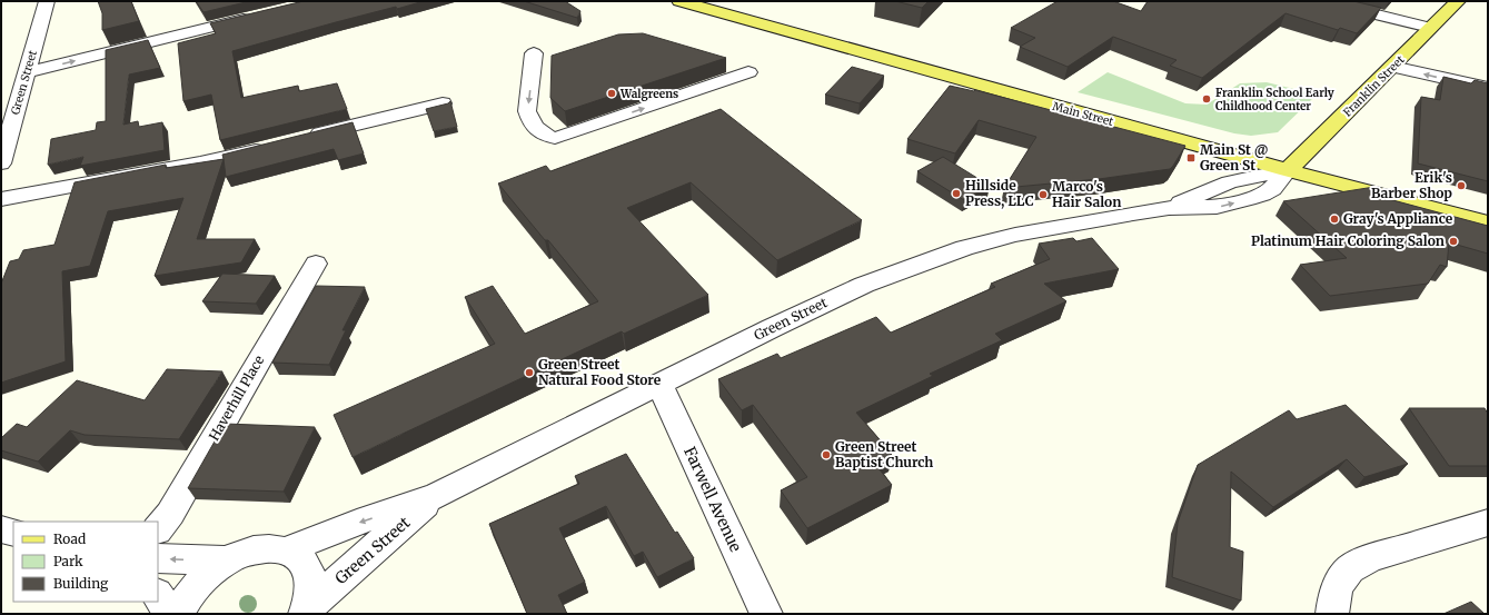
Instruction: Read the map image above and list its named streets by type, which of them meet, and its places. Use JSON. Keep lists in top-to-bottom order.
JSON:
{
  "streets": {
    "main road": ["Franklin Street", "Main Street"],
    "street": ["Green Street", "Haverhill Place", "Farwell Avenue"]
  },
  "crossings": [
    ["Green Street", "Franklin Street"],
    ["Green Street", "Main Street"],
    ["Green Street", "Farwell Avenue"],
    ["Franklin Street", "Main Street"]
  ],
  "places": {
    "other": [
      "Walgreens",
      "Franklin School Early Childhood Center",
      "Erik's Barber Shop",
      "Hillside Press, LLC",
      "Marco's Hair Salon",
      "Gray's Appliance",
      "Platinum Hair Coloring Salon",
      "Green Street Natural Food Store",
      "Green Street Baptist Church"
    ],
    "transit": ["Main St @ Green St"]
  },
  "legend": ["Road", "Park", "Building"]
}
